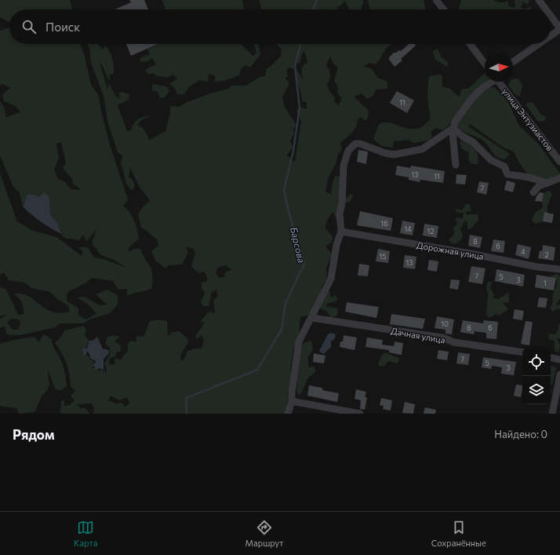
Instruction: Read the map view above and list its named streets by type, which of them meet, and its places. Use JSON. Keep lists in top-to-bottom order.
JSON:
{
  "streets": {
    "street": ["улица Энтузиастов", "Дорожная улица", "Дачная улица"]
  },
  "water": ["Барсова"],
  "house_numbers": [
    "11",
    "13",
    "11",
    "7",
    "16",
    "14",
    "12",
    "8",
    "6",
    "4",
    "2",
    "15",
    "13",
    "7",
    "5",
    "3",
    "1",
    "10",
    "8",
    "6",
    "7",
    "5",
    "3"
  ],
  "north": "right",
  "page": {
    "search": "Поиск",
    "heading": ["Рядом", "Найдено: 0"],
    "nav": ["Карта", "Маршрут", "Сохранённые"]
  }
}
